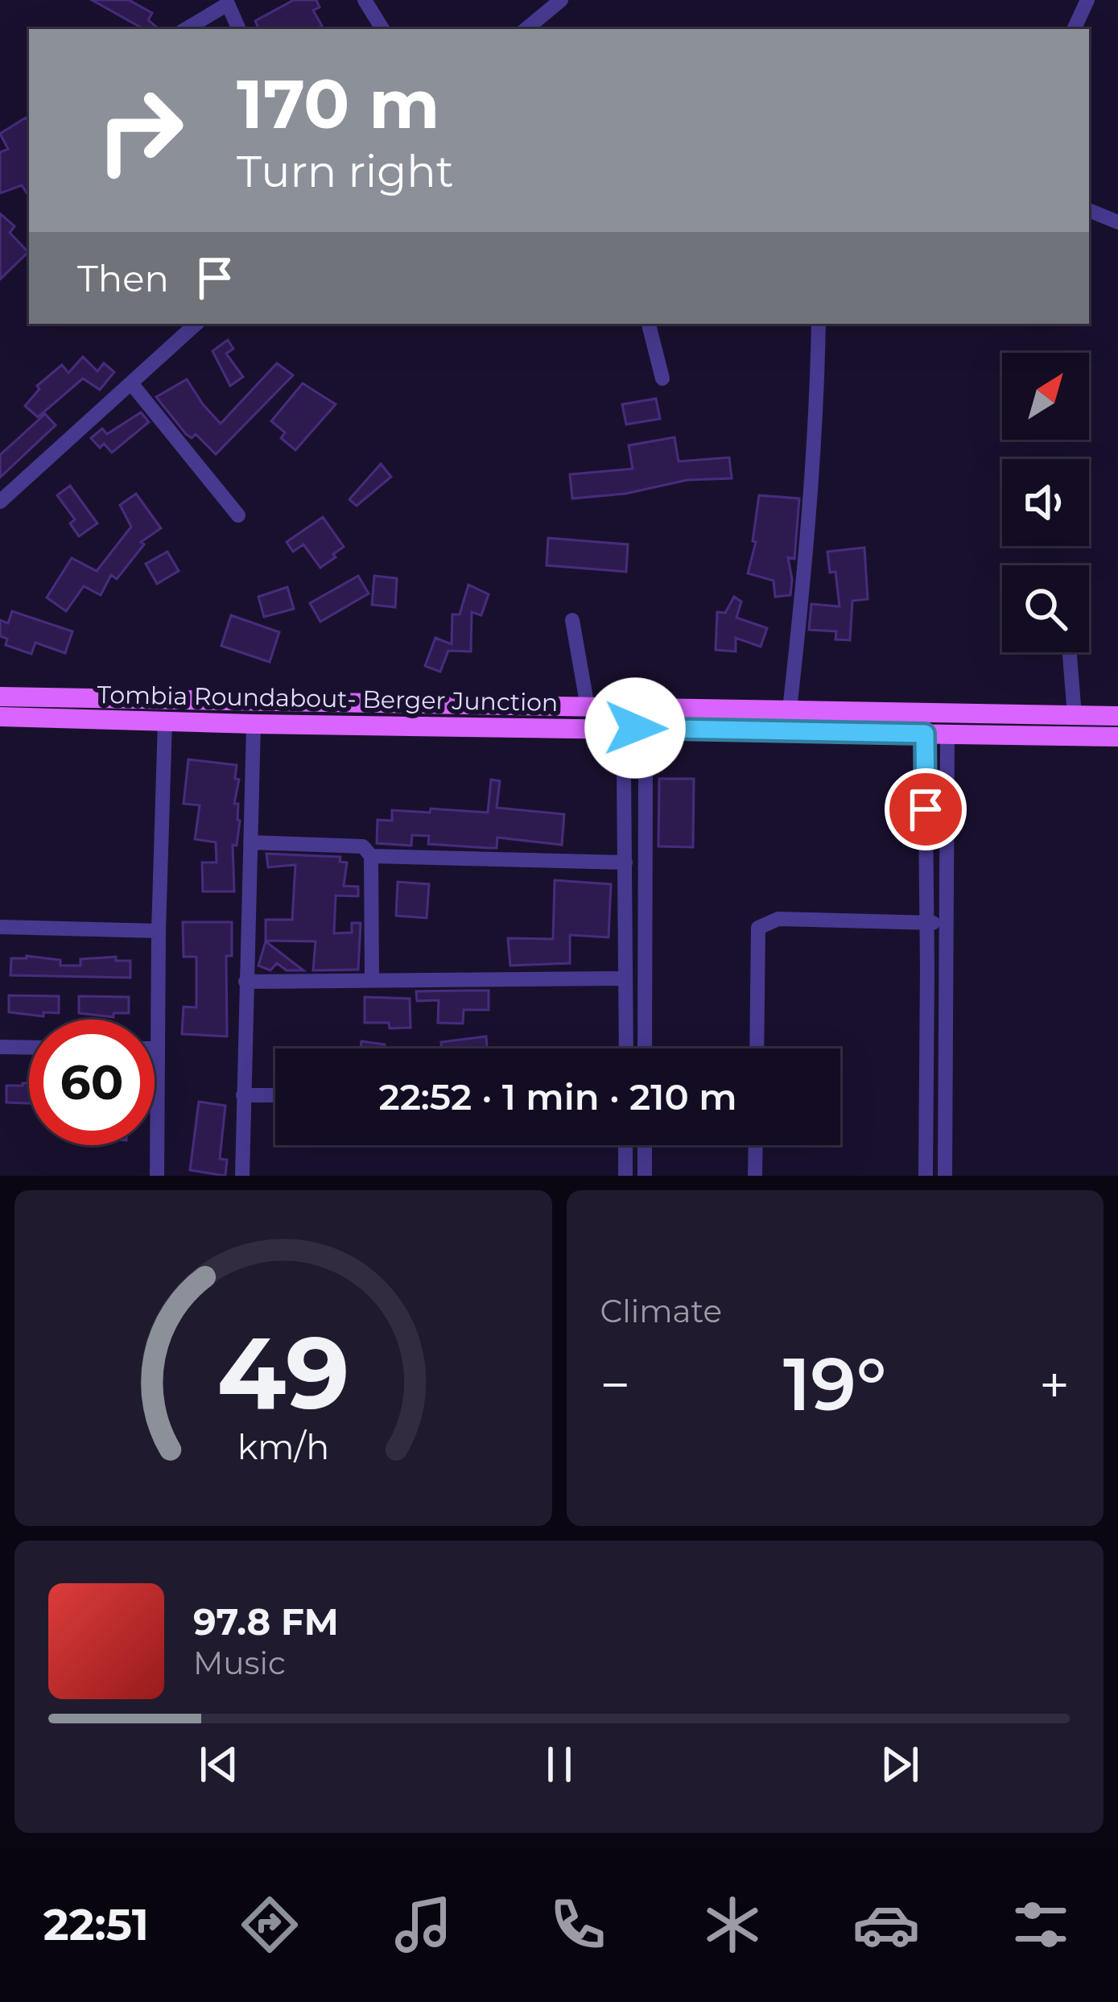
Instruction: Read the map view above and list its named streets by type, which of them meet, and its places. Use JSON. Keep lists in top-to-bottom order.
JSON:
{
  "streets": {
    "main road": ["Tombia Roundabout- Berger Junction"]
  },
  "north": "top right",
  "page": {
    "turn": ["170 m", "Turn right"],
    "then": "Then",
    "limit": "60",
    "trip": "22:52 · 1 min · 210 m",
    "tile": "Climate",
    "heat": ["−", "19°", "+"],
    "song": ["97.8 FM", "Music"],
    "tabs": "22:51",
    "gauge": ["49", "km/h"]
  }
}
